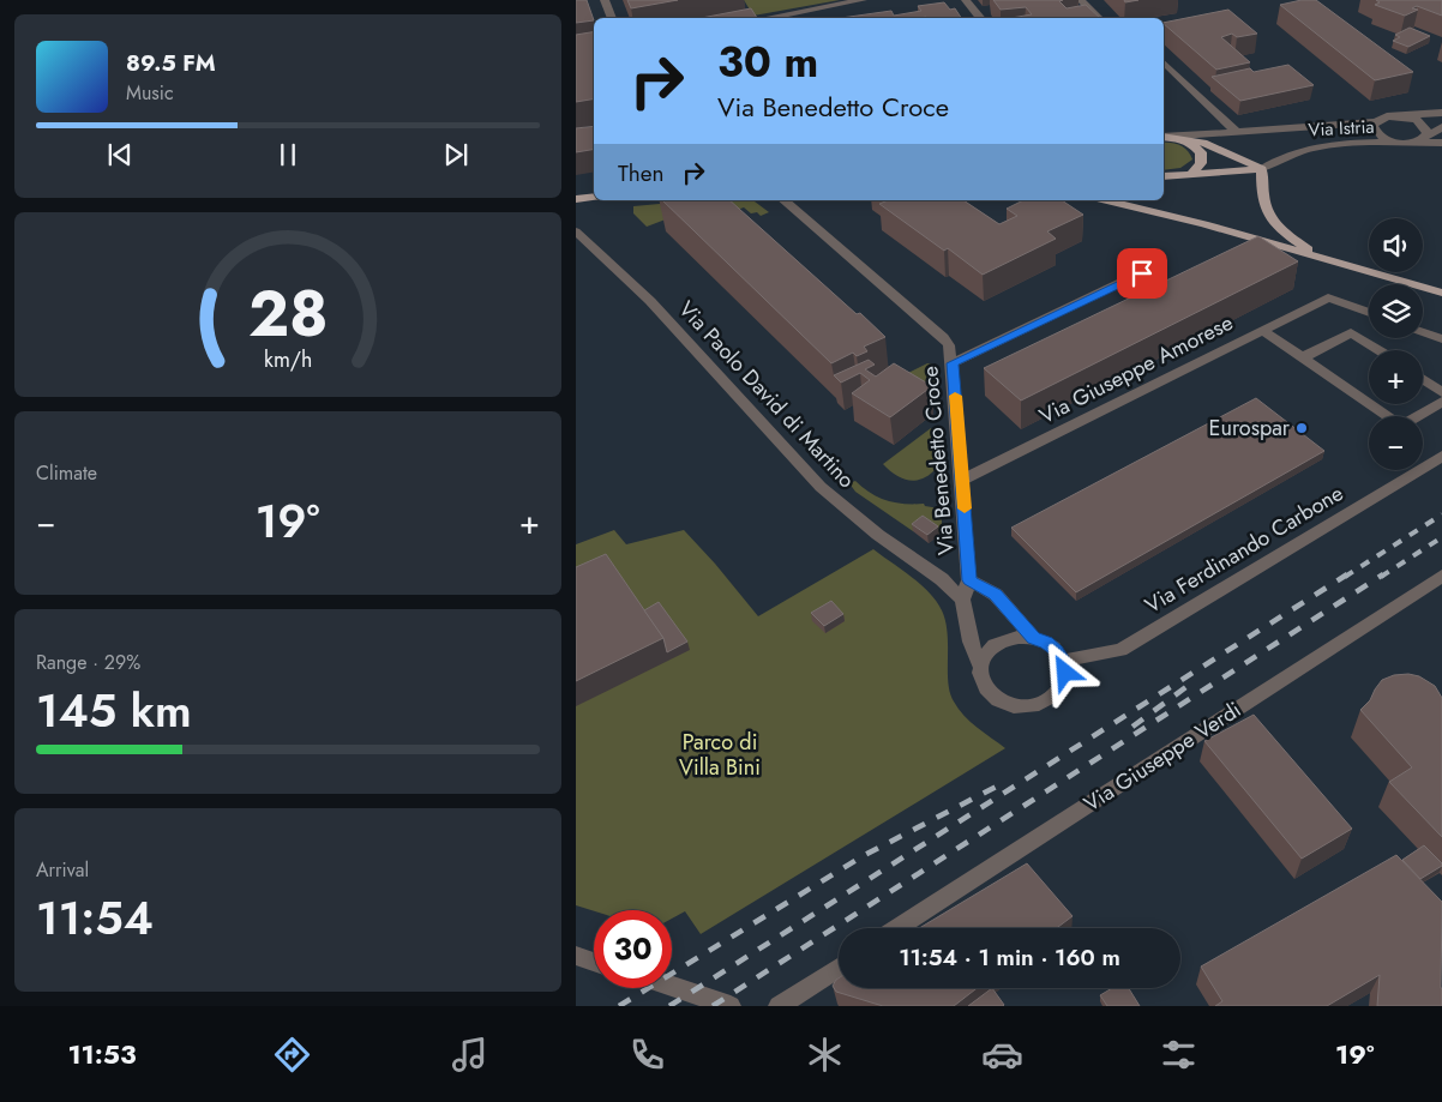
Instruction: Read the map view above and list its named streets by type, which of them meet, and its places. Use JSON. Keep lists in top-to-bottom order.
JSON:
{
  "streets": {
    "street": [
      "Via Istria",
      "Via Giuseppe Amorese",
      "Via Paolo David di Martino",
      "Via Benedetto Croce",
      "Via Ferdinando Carbone",
      "Via Giuseppe Verdi"
    ]
  },
  "crossings": [
    ["Via Giuseppe Amorese", "Via Benedetto Croce"]
  ],
  "parks": ["Parco di Villa Bini"],
  "places": ["Eurospar"],
  "page": {
    "turn": ["30 m", "Via Benedetto Croce"],
    "song": ["89.5 FM", "Music"],
    "then": "Then",
    "map_buttons": ["+", "−"],
    "tile": [
      "Climate",
      ["Range · 29%", "145 km"],
      ["Arrival", "11:54"]
    ],
    "heat": ["−", "19°", "+"],
    "limit": "30",
    "trip": "11:54 · 1 min · 160 m",
    "tabs": ["11:53", "19°"],
    "gauge": ["28", "km/h"]
  }
}
